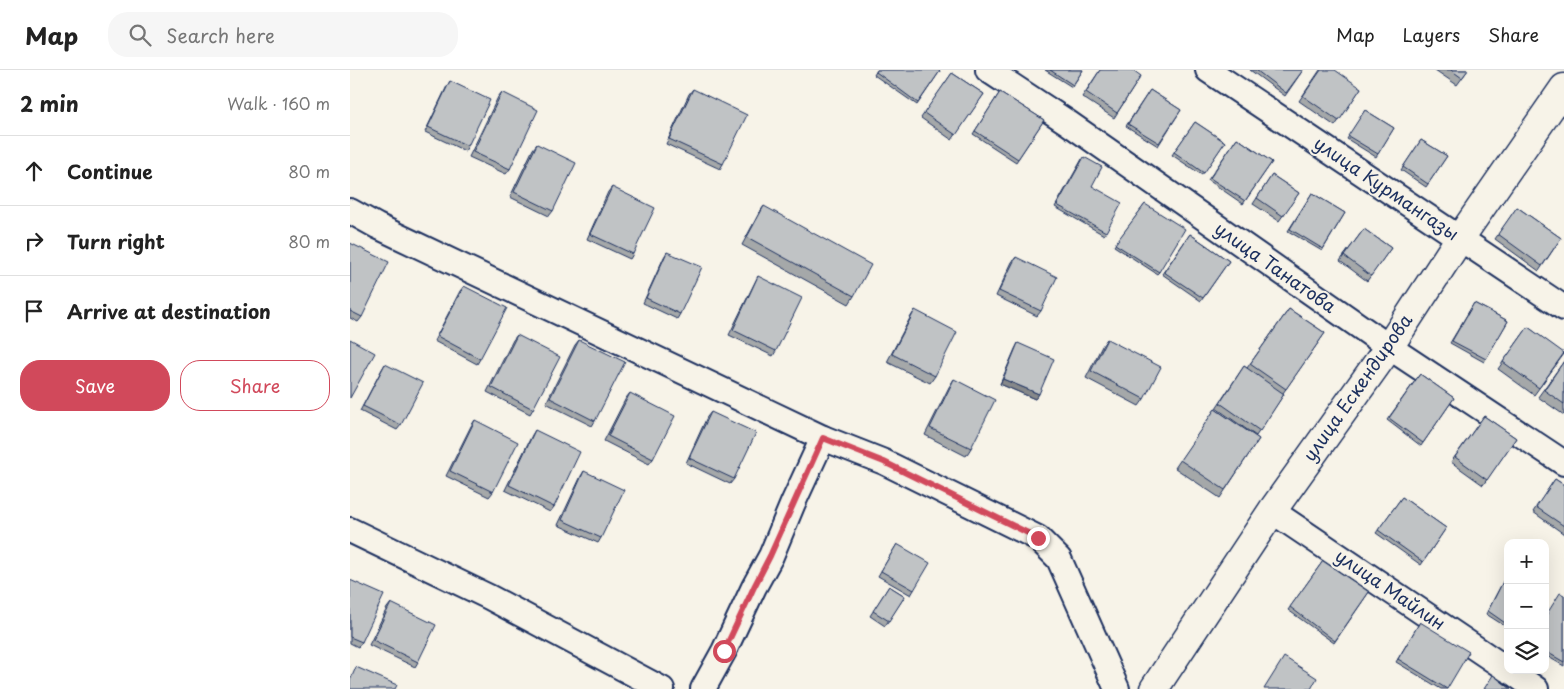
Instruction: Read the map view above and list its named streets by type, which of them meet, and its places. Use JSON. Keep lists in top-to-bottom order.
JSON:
{
  "streets": {
    "street": [
      "улица Курмангазы",
      "улица Танатова",
      "улица Ескендирова",
      "улица Майлин"
    ]
  },
  "crossings": [
    ["улица Курмангазы", "улица Ескендирова"],
    ["улица Танатова", "улица Ескендирова"],
    ["улица Ескендирова", "улица Майлин"]
  ],
  "page": {
    "header": "Map",
    "search": "Search here",
    "nav": ["Map", "Layers", "Share"],
    "heading": ["2 min", "Walk · 160 m"],
    "list": [
      ["Continue", "80 m"],
      ["Turn right", "80 m"],
      "Arrive at destination"
    ],
    "buttons": ["Save", "Share"],
    "map_buttons": ["+", "−"]
  }
}
